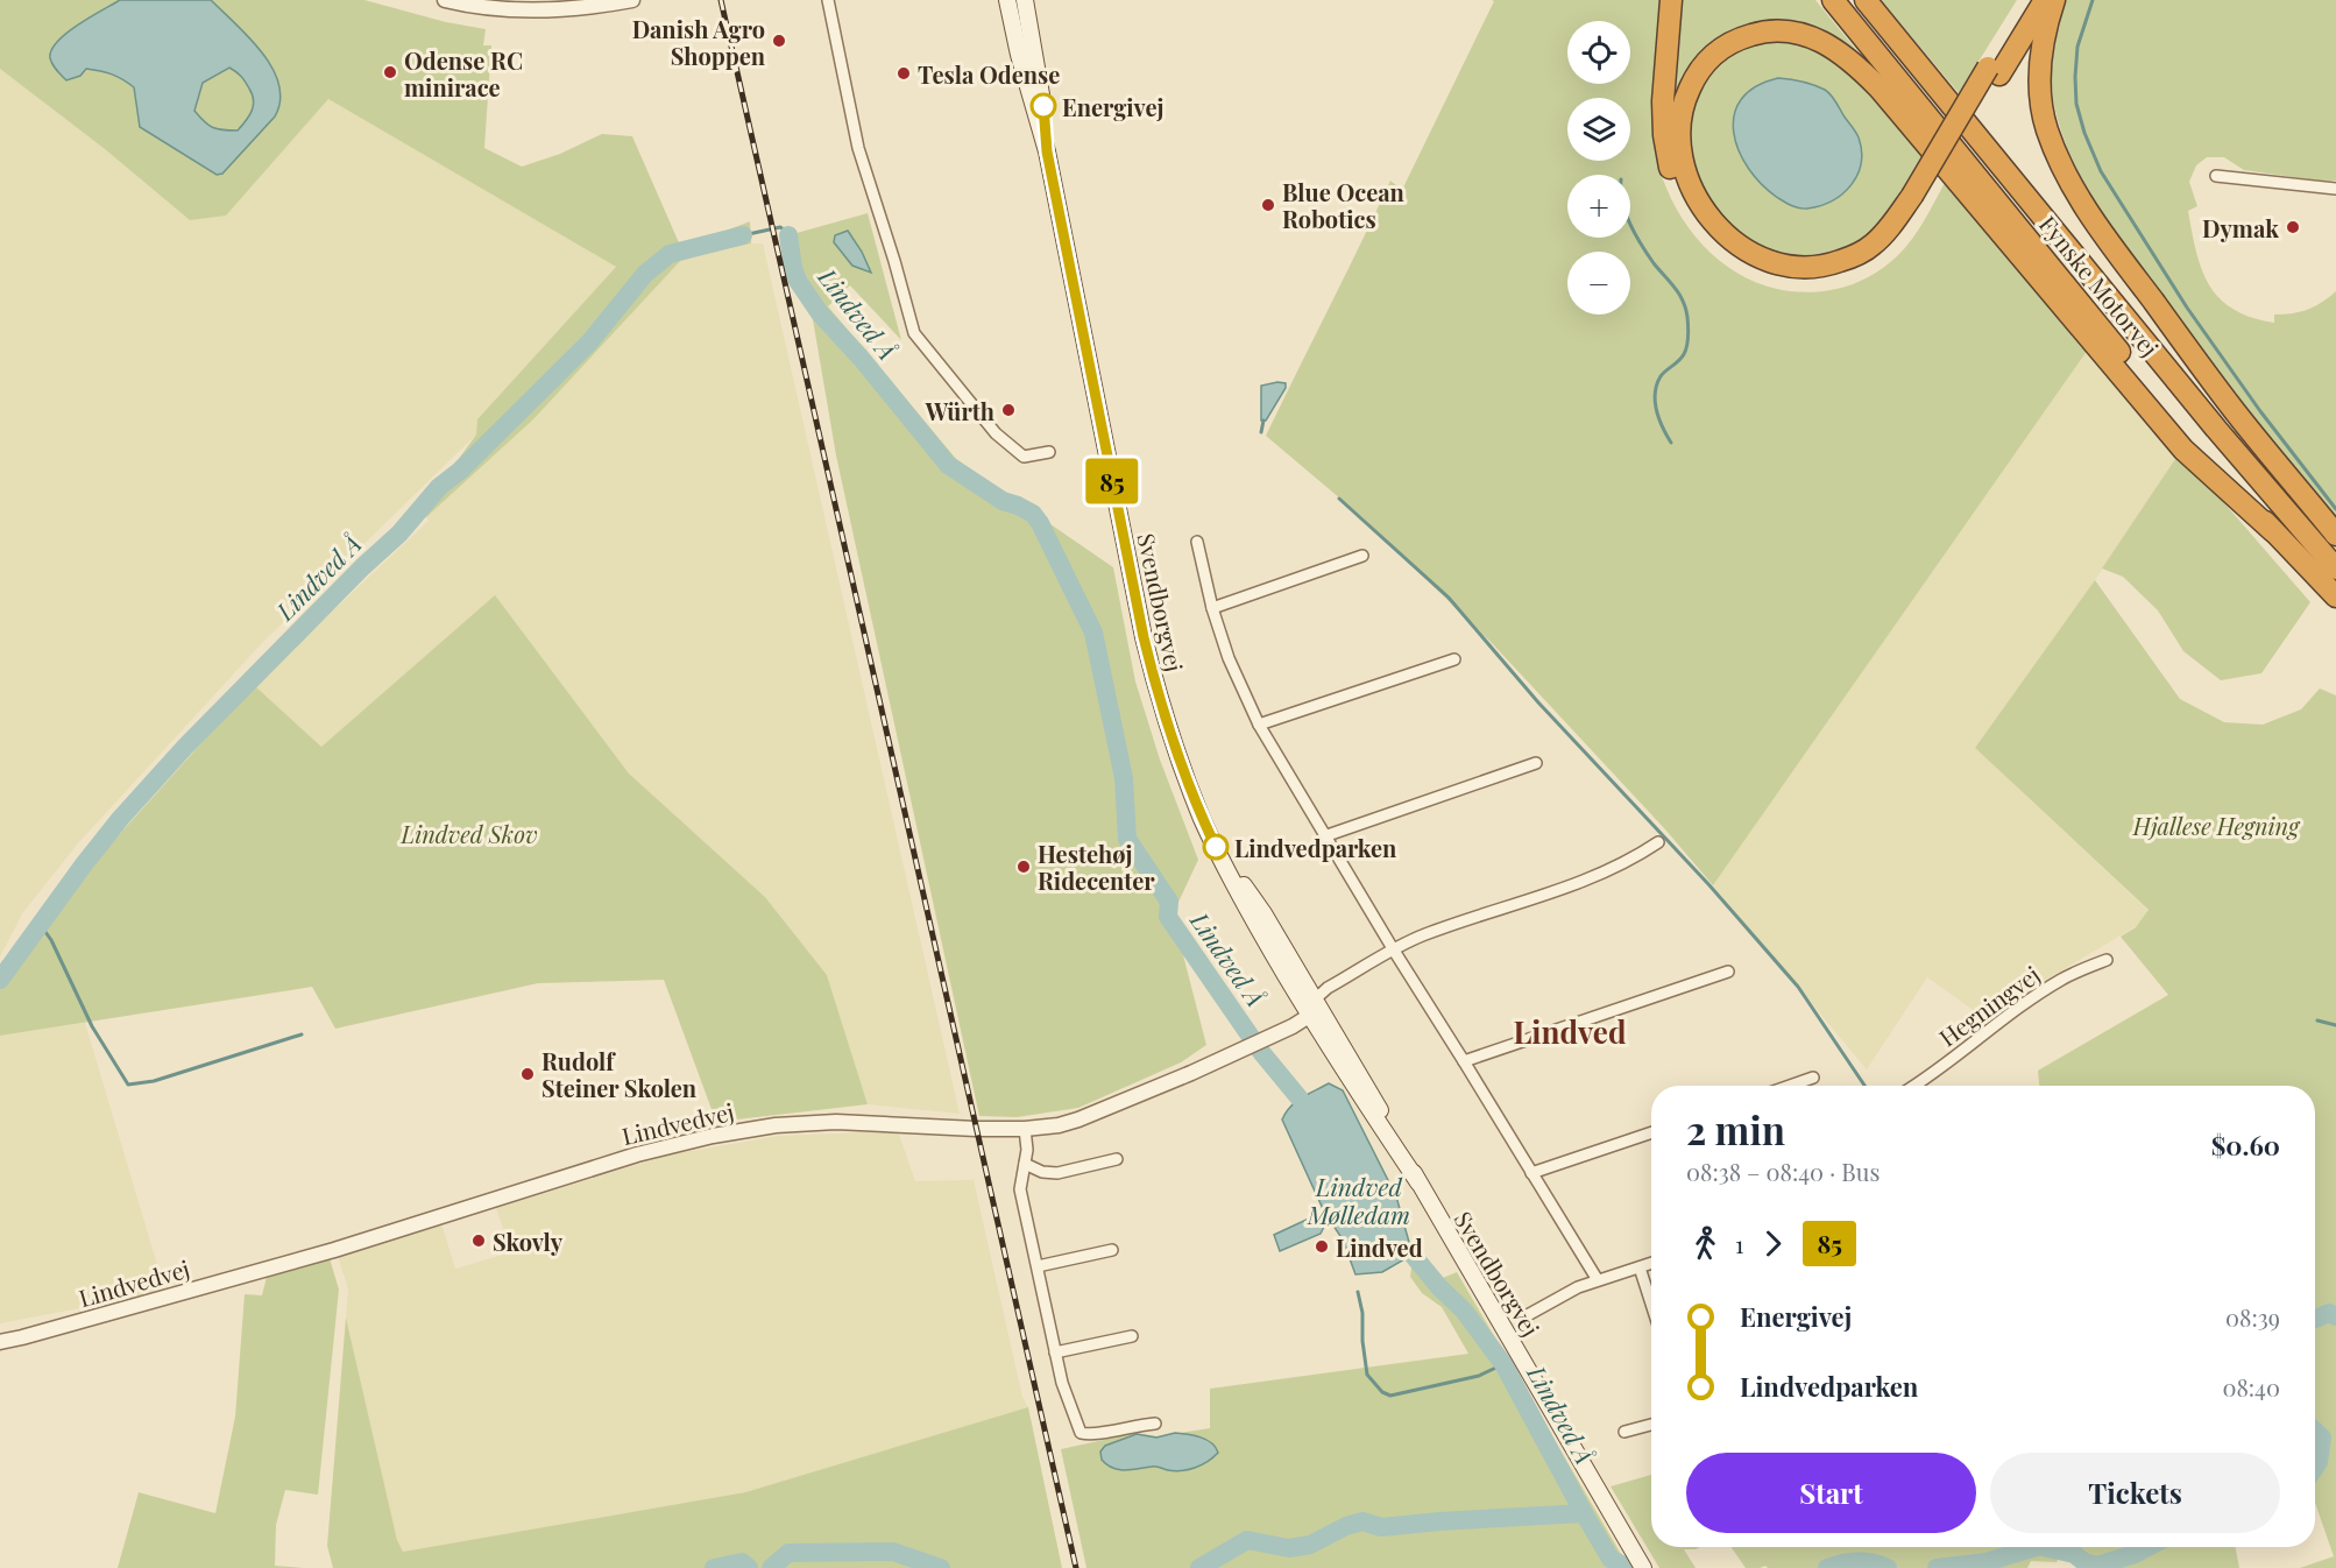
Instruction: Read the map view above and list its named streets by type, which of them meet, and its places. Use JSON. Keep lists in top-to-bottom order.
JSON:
{
  "streets": {
    "highway": ["Fynske Motorvej"],
    "main road": ["Svendborgvej"],
    "street": ["Hegningvej", "Lindvedvej"]
  },
  "crossings": [
    ["Svendborgvej", "Lindvedvej"]
  ],
  "districts": ["Lindved"],
  "water": ["Lindved Å", "Lindved Mølledam"],
  "parks": ["Hjallese Hegning", "Lindved Skov"],
  "places": [
    "Danish Agro Shoppen",
    "Odense RC minirace",
    "Tesla Odense",
    "Energivej",
    "Blue Ocean Robotics",
    "Dymak",
    "Würth",
    "Lindvedparken",
    "Hestehøj Ridecenter",
    "Rudolf Steiner Skolen",
    "Skovly",
    "Lindved"
  ],
  "lines": ["bus line 85"],
  "page": {
    "on_map": "85",
    "map_buttons": ["+", "−"],
    "heading": ["2 min", "08:38 – 08:40 · Bus", "$0.60"],
    "legs": ["1", "85"],
    "list": [
      {
        "name": "Energivej",
        "value": "08:39"
      },
      {
        "name": "Lindvedparken",
        "value": "08:40"
      }
    ],
    "buttons": ["Start", "Tickets"]
  }
}
